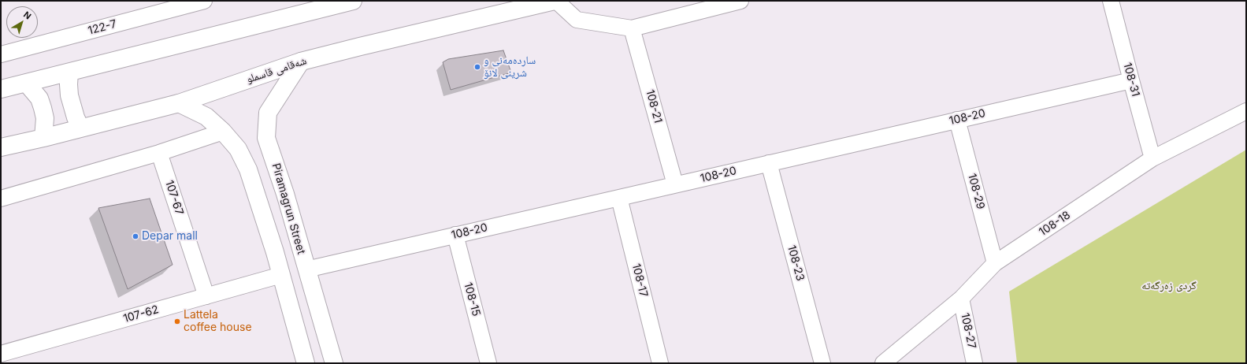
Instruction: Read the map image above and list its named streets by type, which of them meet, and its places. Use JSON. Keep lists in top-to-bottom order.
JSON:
{
  "streets": {
    "main road": ["شەقامی قاسملو", "Piramagrun Street"],
    "street": [
      "122-7",
      "108-31",
      "108-21",
      "108-20",
      "108-29",
      "107-67",
      "108-18",
      "108-23",
      "108-17",
      "108-15",
      "107-62",
      "108-27"
    ]
  },
  "crossings": [
    ["شەقامی قاسملو", "Piramagrun Street"],
    ["108-31", "108-20"],
    ["108-31", "108-18"],
    ["108-21", "108-20"],
    ["108-20", "108-29"],
    ["108-20", "Piramagrun Street"],
    ["108-20", "108-23"],
    ["108-20", "108-17"],
    ["108-20", "108-15"],
    ["108-29", "108-18"],
    ["107-67", "107-62"],
    ["108-18", "108-27"]
  ],
  "parks": ["گردی زەرگەتە"],
  "places": ["ساردەمەنی و شرینی لانۆ", "Depar mall", "Lattela coffee house"],
  "north": "top right"
}
